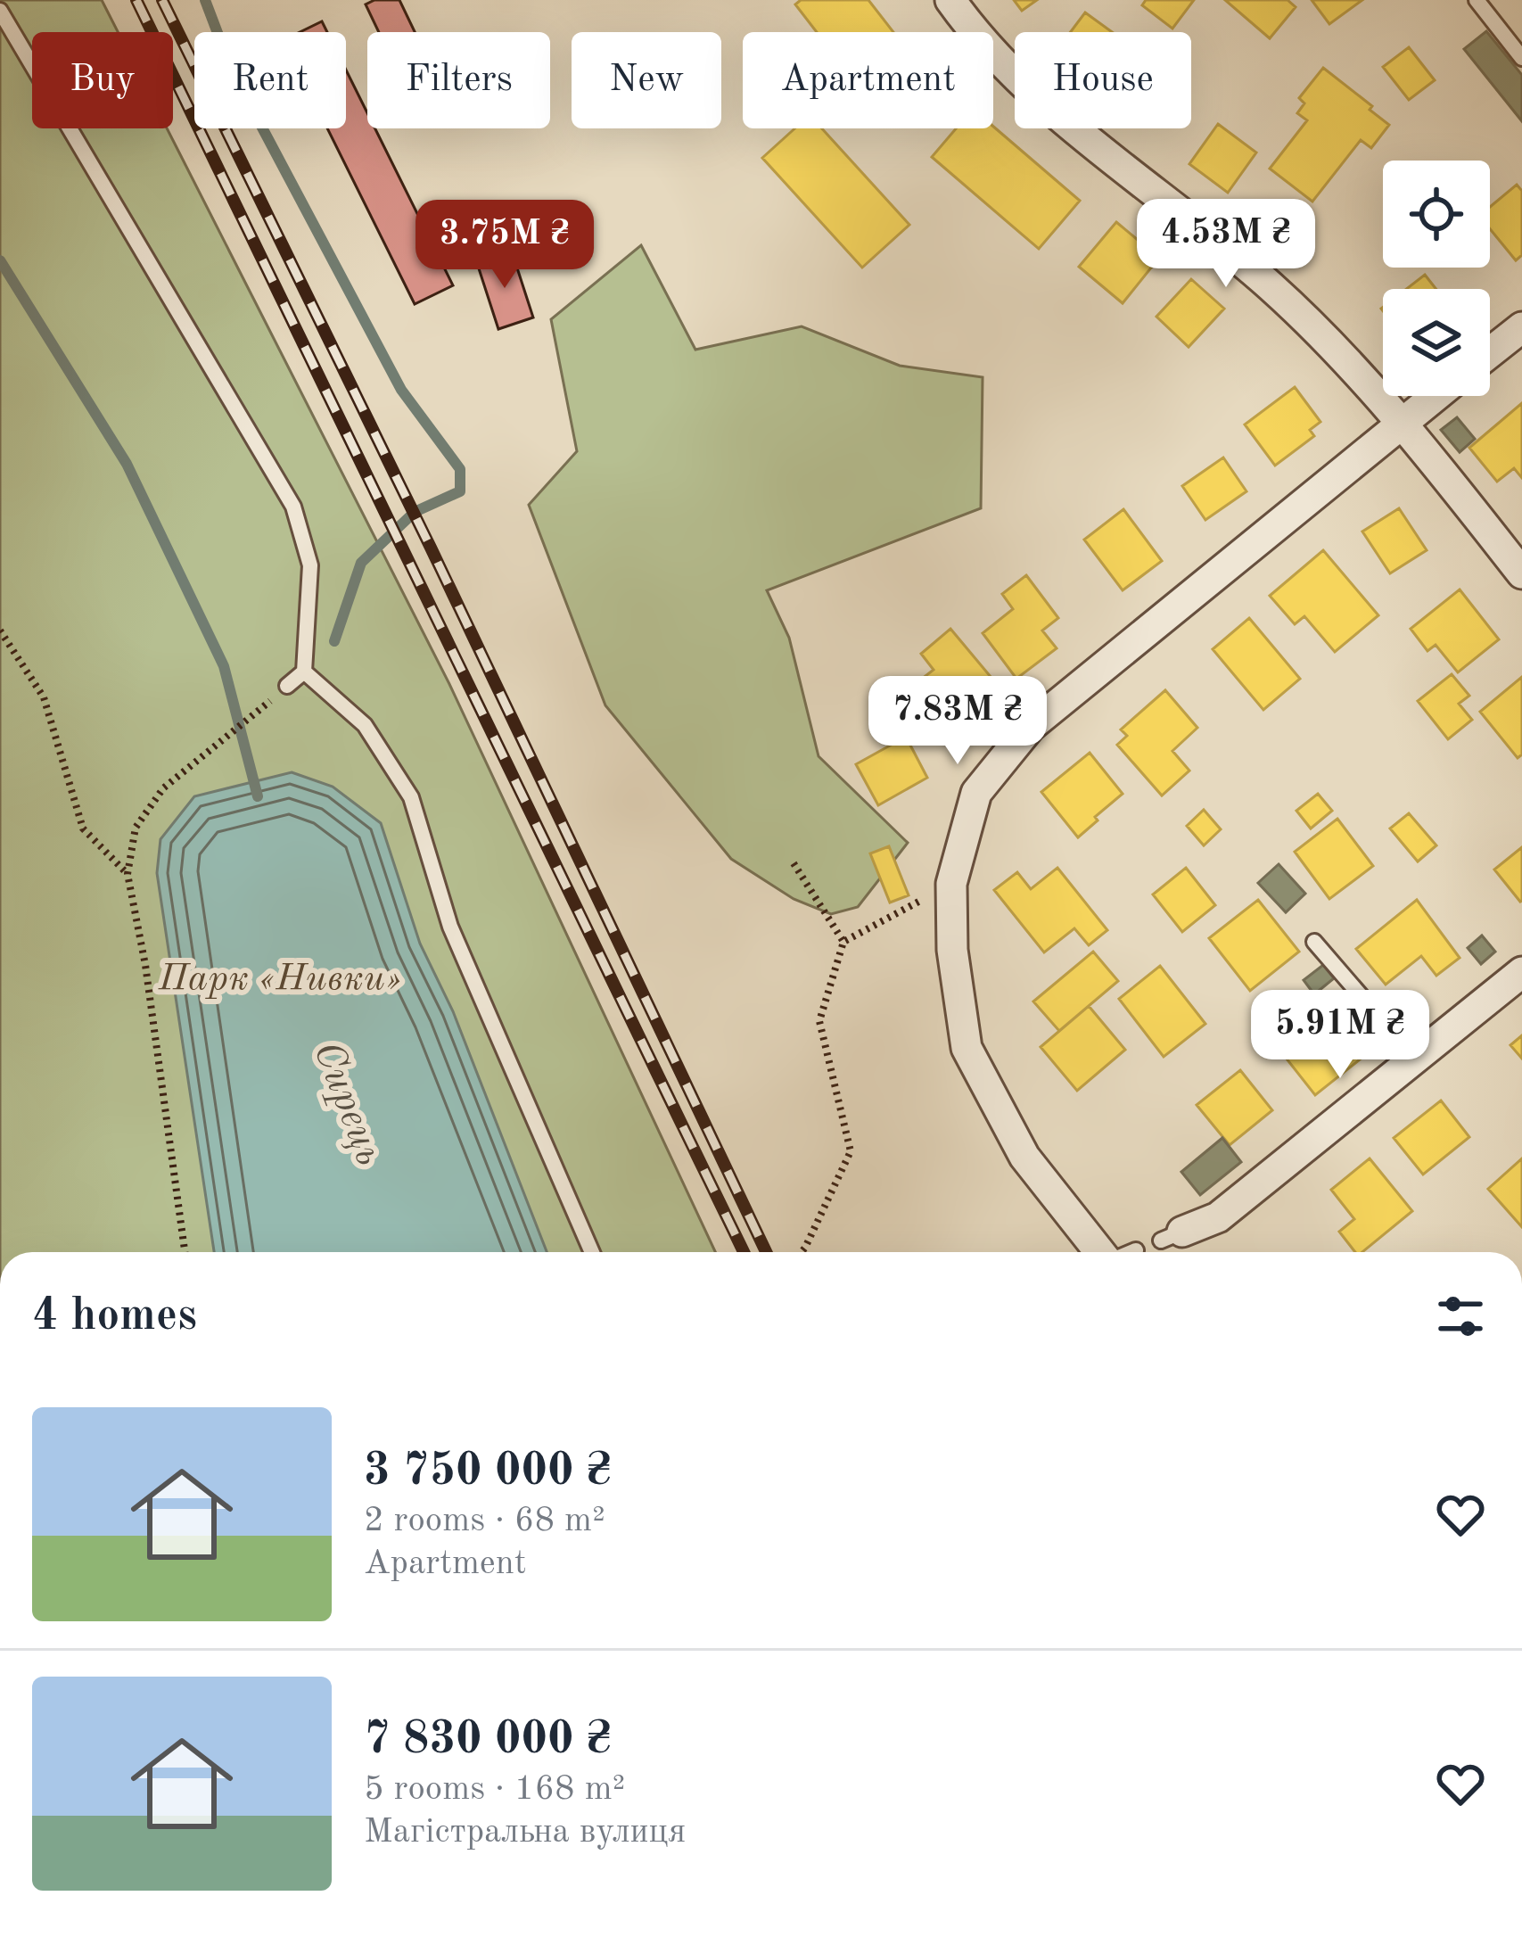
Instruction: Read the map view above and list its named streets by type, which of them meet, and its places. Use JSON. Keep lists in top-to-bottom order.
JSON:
{
  "water": ["Сирець"],
  "parks": ["Парк «Нивки»"],
  "page": {
    "chip": [
      "Buy",
      "Rent",
      "Filters",
      "New",
      "Apartment",
      "House"
    ],
    "price": [
      "4.53M ₴",
      "3.75M ₴",
      "7.83M ₴",
      "5.91M ₴"
    ],
    "heading": "4 homes",
    "list": [
      {
        "name": "3 750 000 ₴",
        "note": "2 rooms · 68 m² · Apartment"
      },
      {
        "name": "7 830 000 ₴",
        "note": "5 rooms · 168 m² · Магістральна вулиця"
      }
    ]
  }
}
